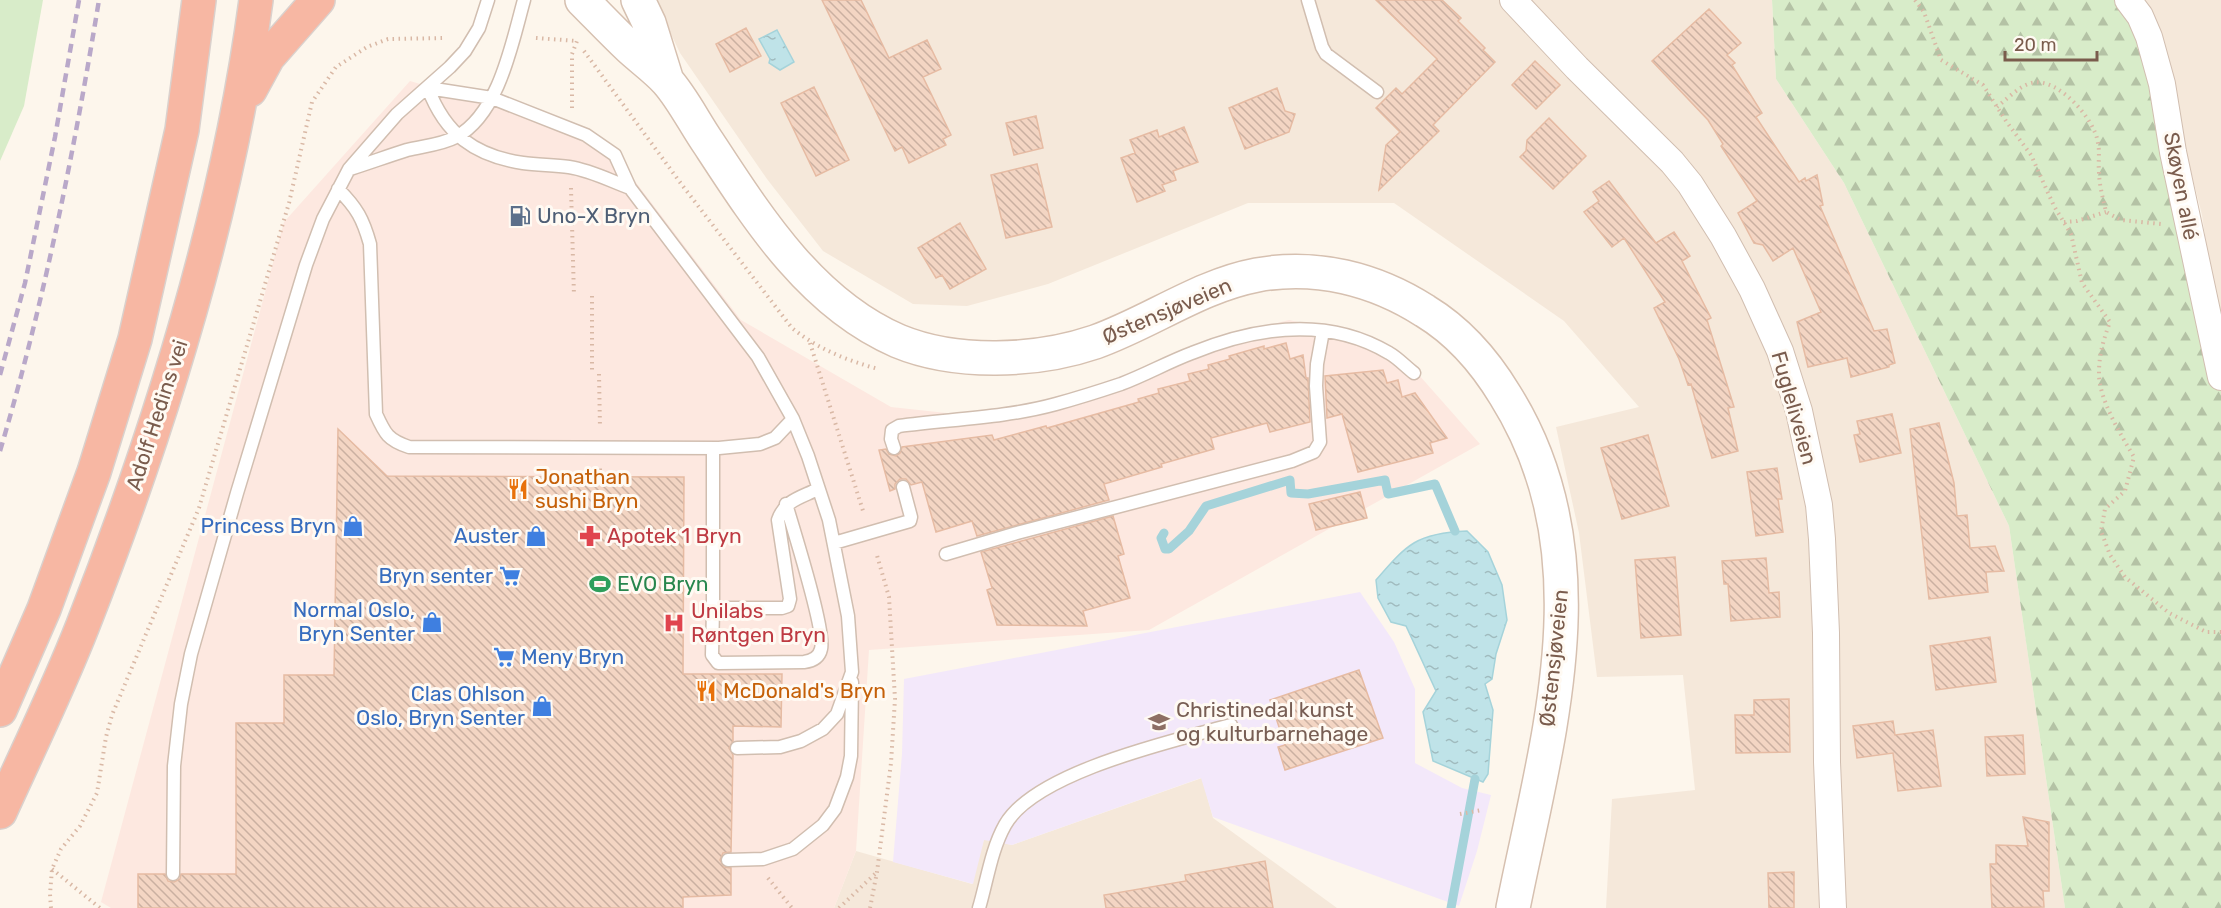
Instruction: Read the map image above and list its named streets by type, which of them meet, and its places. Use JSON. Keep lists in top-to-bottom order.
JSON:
{
  "streets": {
    "highway": ["Adolf Hedins vei"],
    "main road": ["Østensjøveien"],
    "street": ["Skøyen allé", "Fugleliveien"]
  },
  "places": {
    "fuel station": ["Uno-X Bryn"],
    "restaurant": ["Jonathan sushi Bryn", "McDonald's Bryn"],
    "shop": [
      "Princess Bryn",
      "Auster",
      "Normal Oslo, Bryn Senter",
      "Clas Ohlson Oslo, Bryn Senter"
    ],
    "pharmacy": ["Apotek 1 Bryn"],
    "supermarket": ["Bryn senter", "Meny Bryn"],
    "sports": ["EVO Bryn"],
    "hospital": ["Unilabs Røntgen Bryn"],
    "school or university": ["Christinedal kunst og kulturbarnehage"]
  },
  "scale_bar": "20 m"
}
